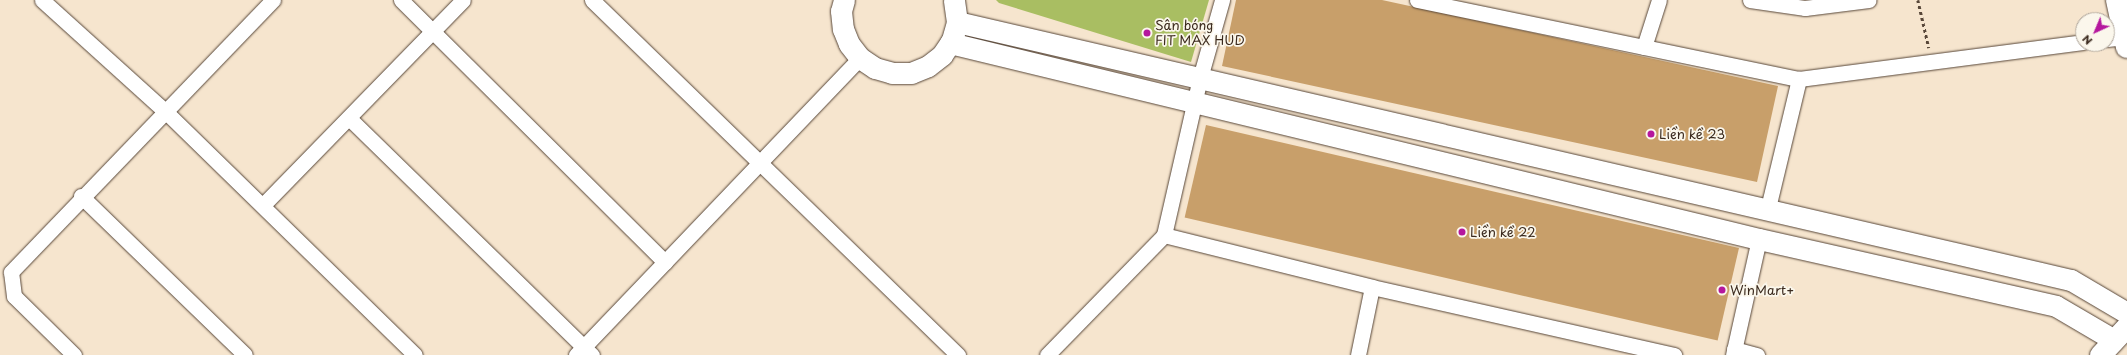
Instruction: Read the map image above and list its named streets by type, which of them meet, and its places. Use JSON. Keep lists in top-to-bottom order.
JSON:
{
  "places": [
    "Sân bóng FIT MAX HUD",
    "Liền kề 23",
    "Liền kề 22",
    "WinMart+"
  ],
  "north": "bottom left"
}
